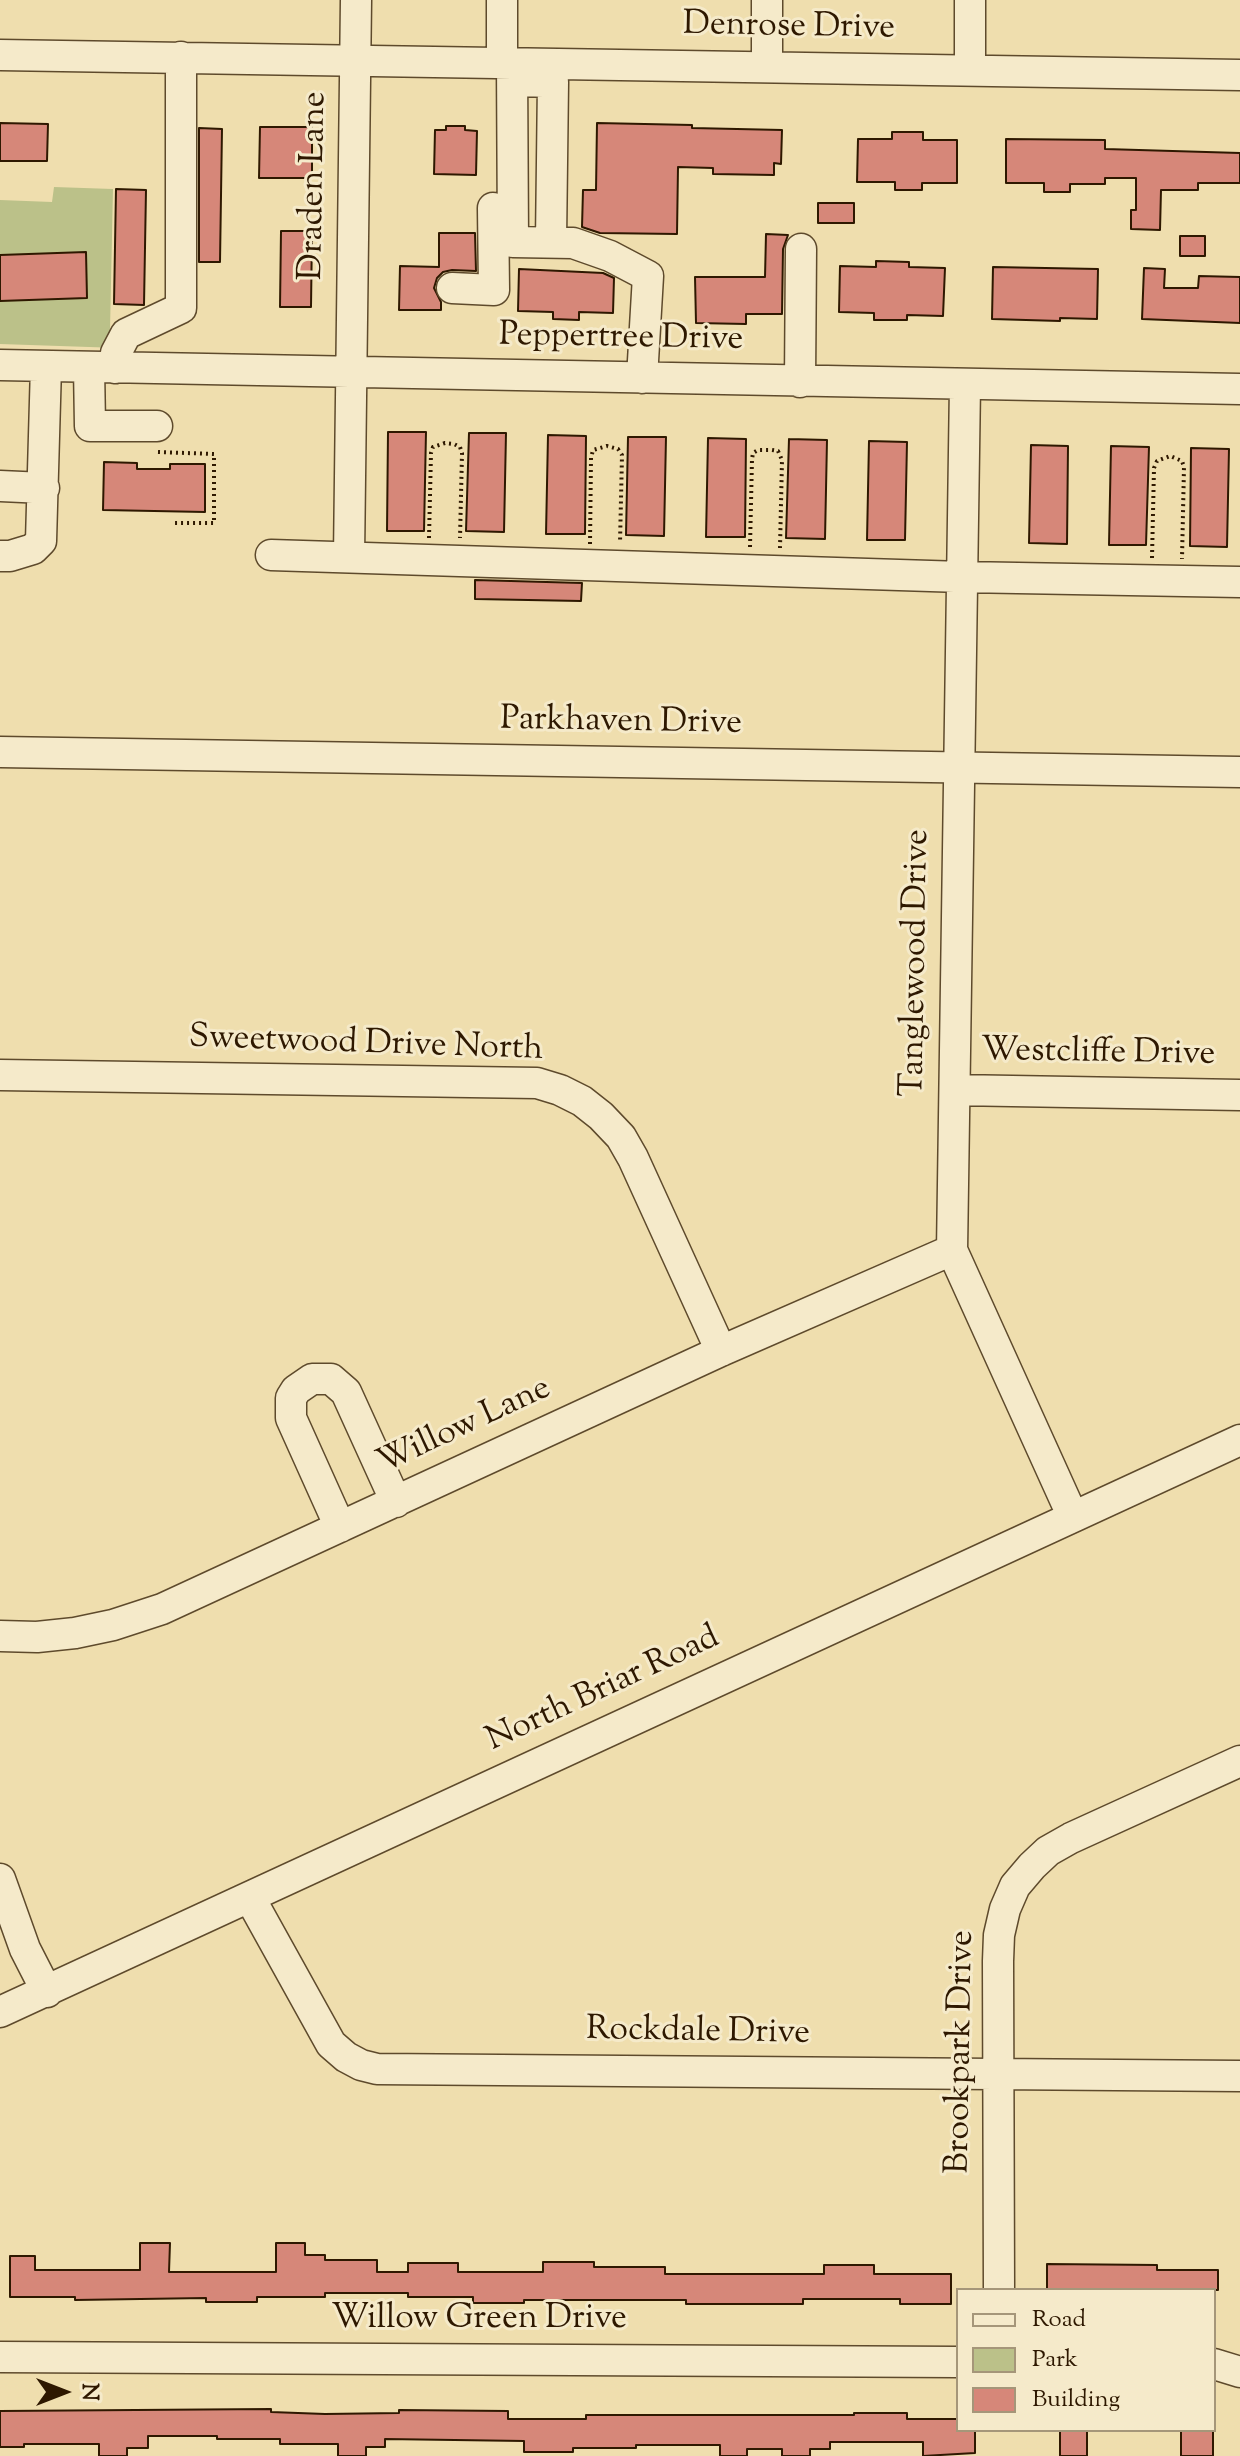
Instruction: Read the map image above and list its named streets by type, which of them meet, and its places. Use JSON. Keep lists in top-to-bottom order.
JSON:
{
  "streets": {
    "street": [
      "Denrose Drive",
      "Draden Lane",
      "Peppertree Drive",
      "Parkhaven Drive",
      "Tanglewood Drive",
      "Sweetwood Drive North",
      "Westcliffe Drive",
      "Willow Lane",
      "North Briar Road",
      "Rockdale Drive",
      "Brookpark Drive",
      "Willow Green Drive"
    ]
  },
  "crossings": [
    ["Denrose Drive", "Draden Lane"],
    ["Draden Lane", "Peppertree Drive"],
    ["Peppertree Drive", "Tanglewood Drive"],
    ["Parkhaven Drive", "Tanglewood Drive"],
    ["Tanglewood Drive", "Westcliffe Drive"],
    ["Tanglewood Drive", "Willow Lane"],
    ["Tanglewood Drive", "North Briar Road"],
    ["Sweetwood Drive North", "Willow Lane"],
    ["North Briar Road", "Rockdale Drive"],
    ["Rockdale Drive", "Brookpark Drive"]
  ],
  "legend": ["Road", "Park", "Building"],
  "north": "right"
}
